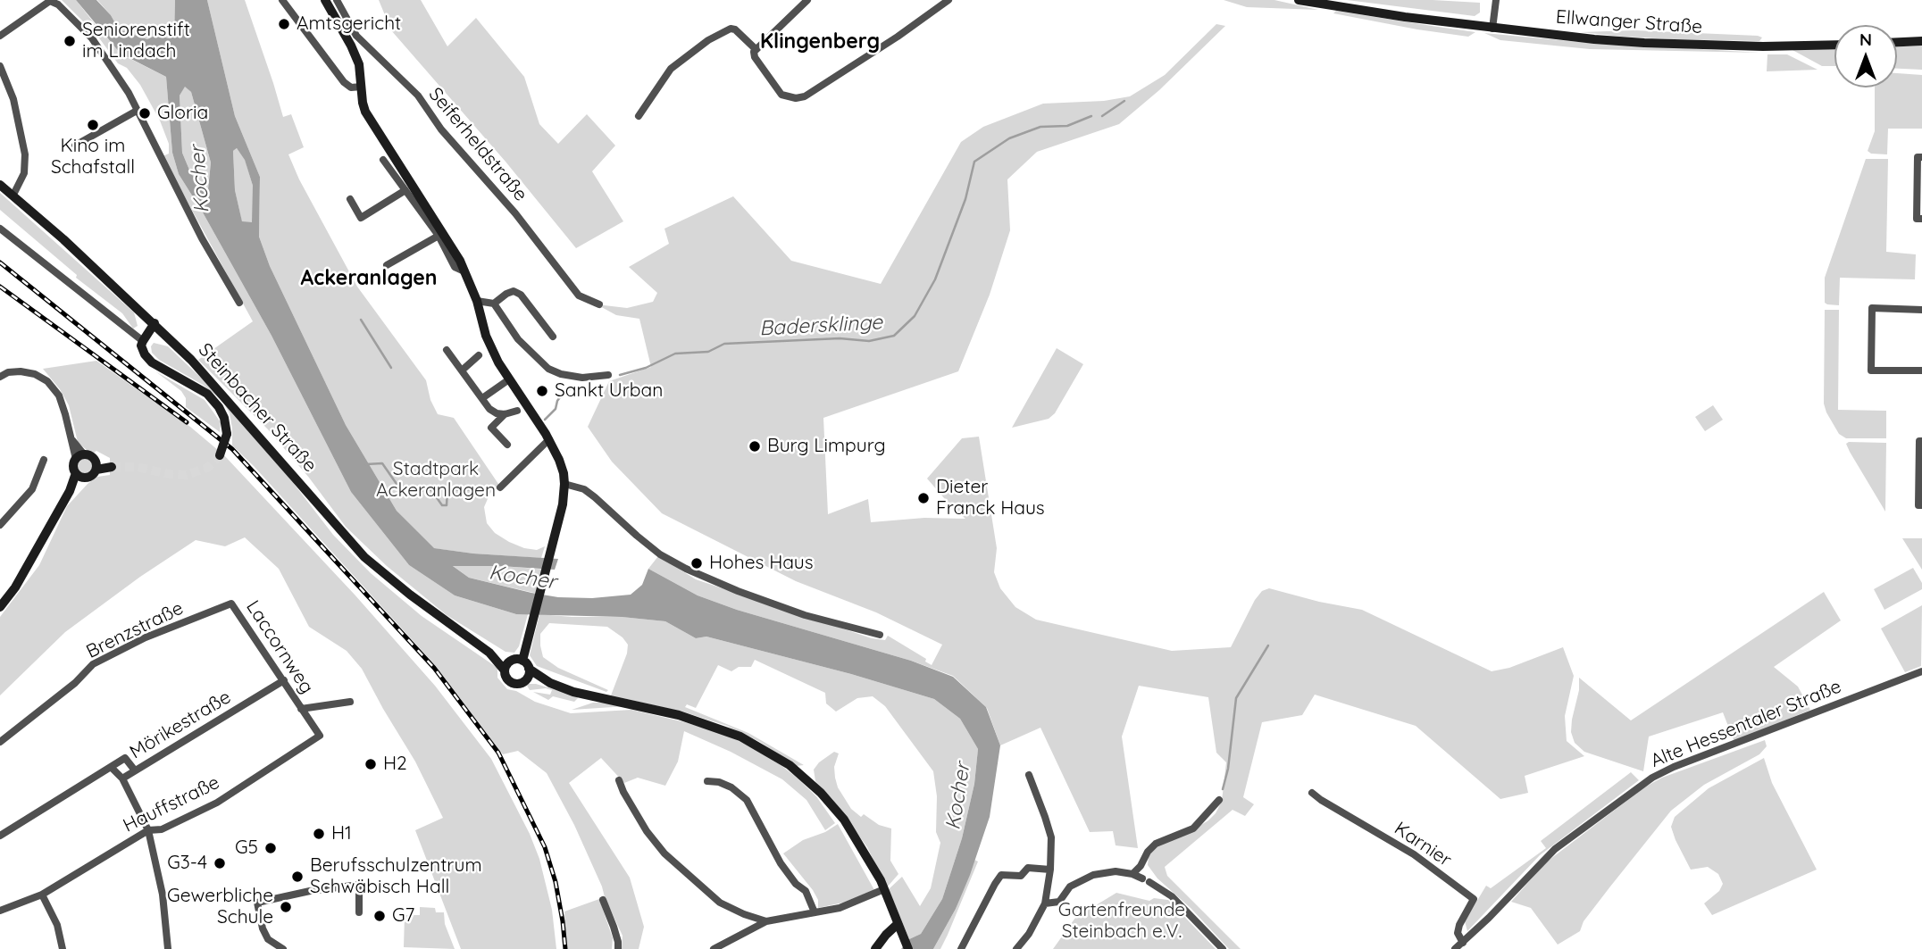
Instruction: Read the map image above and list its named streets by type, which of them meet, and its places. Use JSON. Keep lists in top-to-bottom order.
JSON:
{
  "streets": {
    "main road": ["Ellwanger Straße", "Steinbacher Straße"],
    "street": [
      "Seiferheldstraße",
      "Brenzstraße",
      "Laccornweg",
      "Alte Hessentaler Straße",
      "Mörikestraße",
      "Hauffstraße",
      "Karnier"
    ]
  },
  "crossings": [
    ["Brenzstraße", "Laccornweg"],
    ["Laccornweg", "Mörikestraße"],
    ["Laccornweg", "Hauffstraße"],
    ["Alte Hessentaler Straße", "Karnier"]
  ],
  "districts": ["Klingenberg", "Ackeranlagen"],
  "water": ["Kocher", "Badersklinge"],
  "parks": ["Stadtpark Ackeranlagen", "Gartenfreunde Steinbach e.V."],
  "places": [
    "Amtsgericht",
    "Seniorenstift im Lindach",
    "Gloria",
    "Kino im Schafstall",
    "Sankt Urban",
    "Burg Limpurg",
    "Dieter Franck Haus",
    "Hohes Haus",
    "H2",
    "H1",
    "G5",
    "G3-4",
    "Berufsschulzentrum Schwäbisch Hall",
    "Gewerbliche Schule",
    "G7"
  ],
  "north": "top"
}
